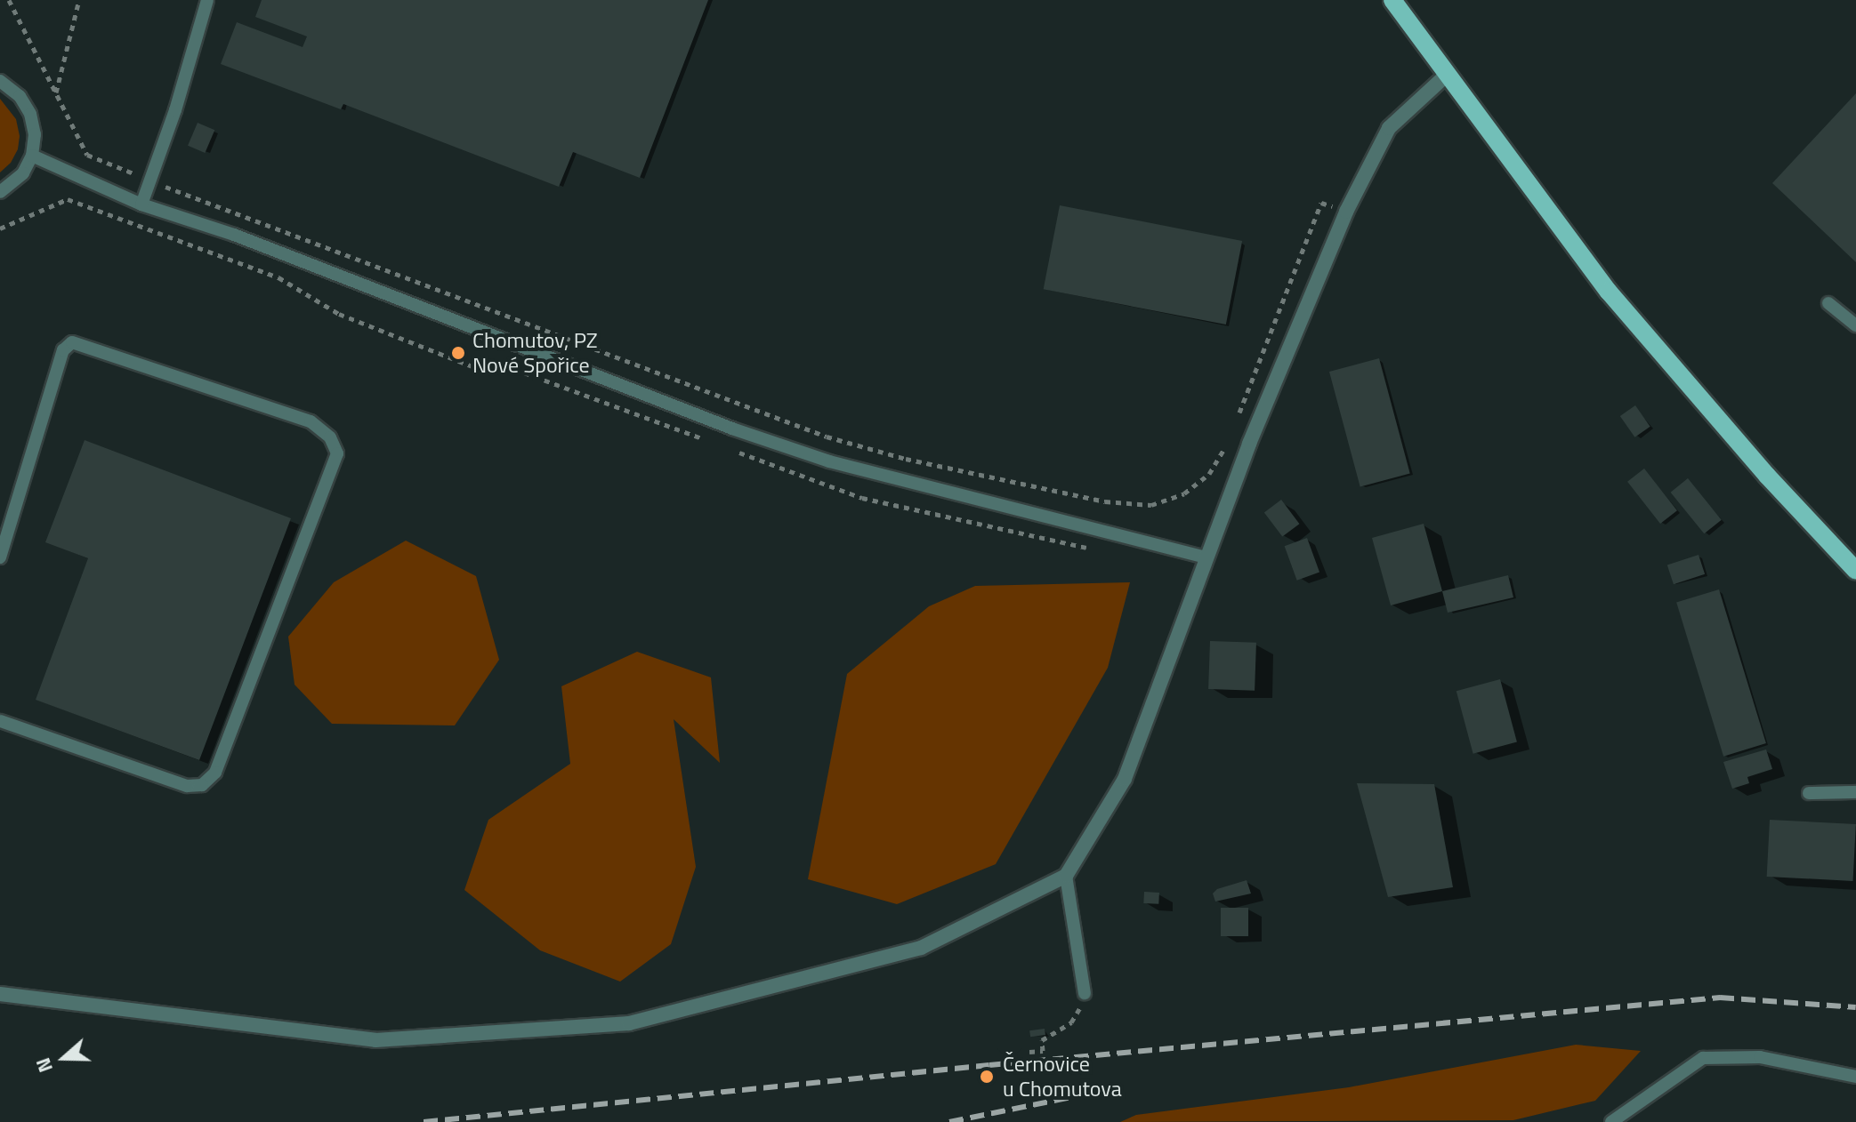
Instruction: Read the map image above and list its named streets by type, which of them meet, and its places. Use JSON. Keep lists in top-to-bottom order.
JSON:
{
  "places": ["Chomutov, PZ Nové Spořice", "Černovice u Chomutova"],
  "north": "left"
}
